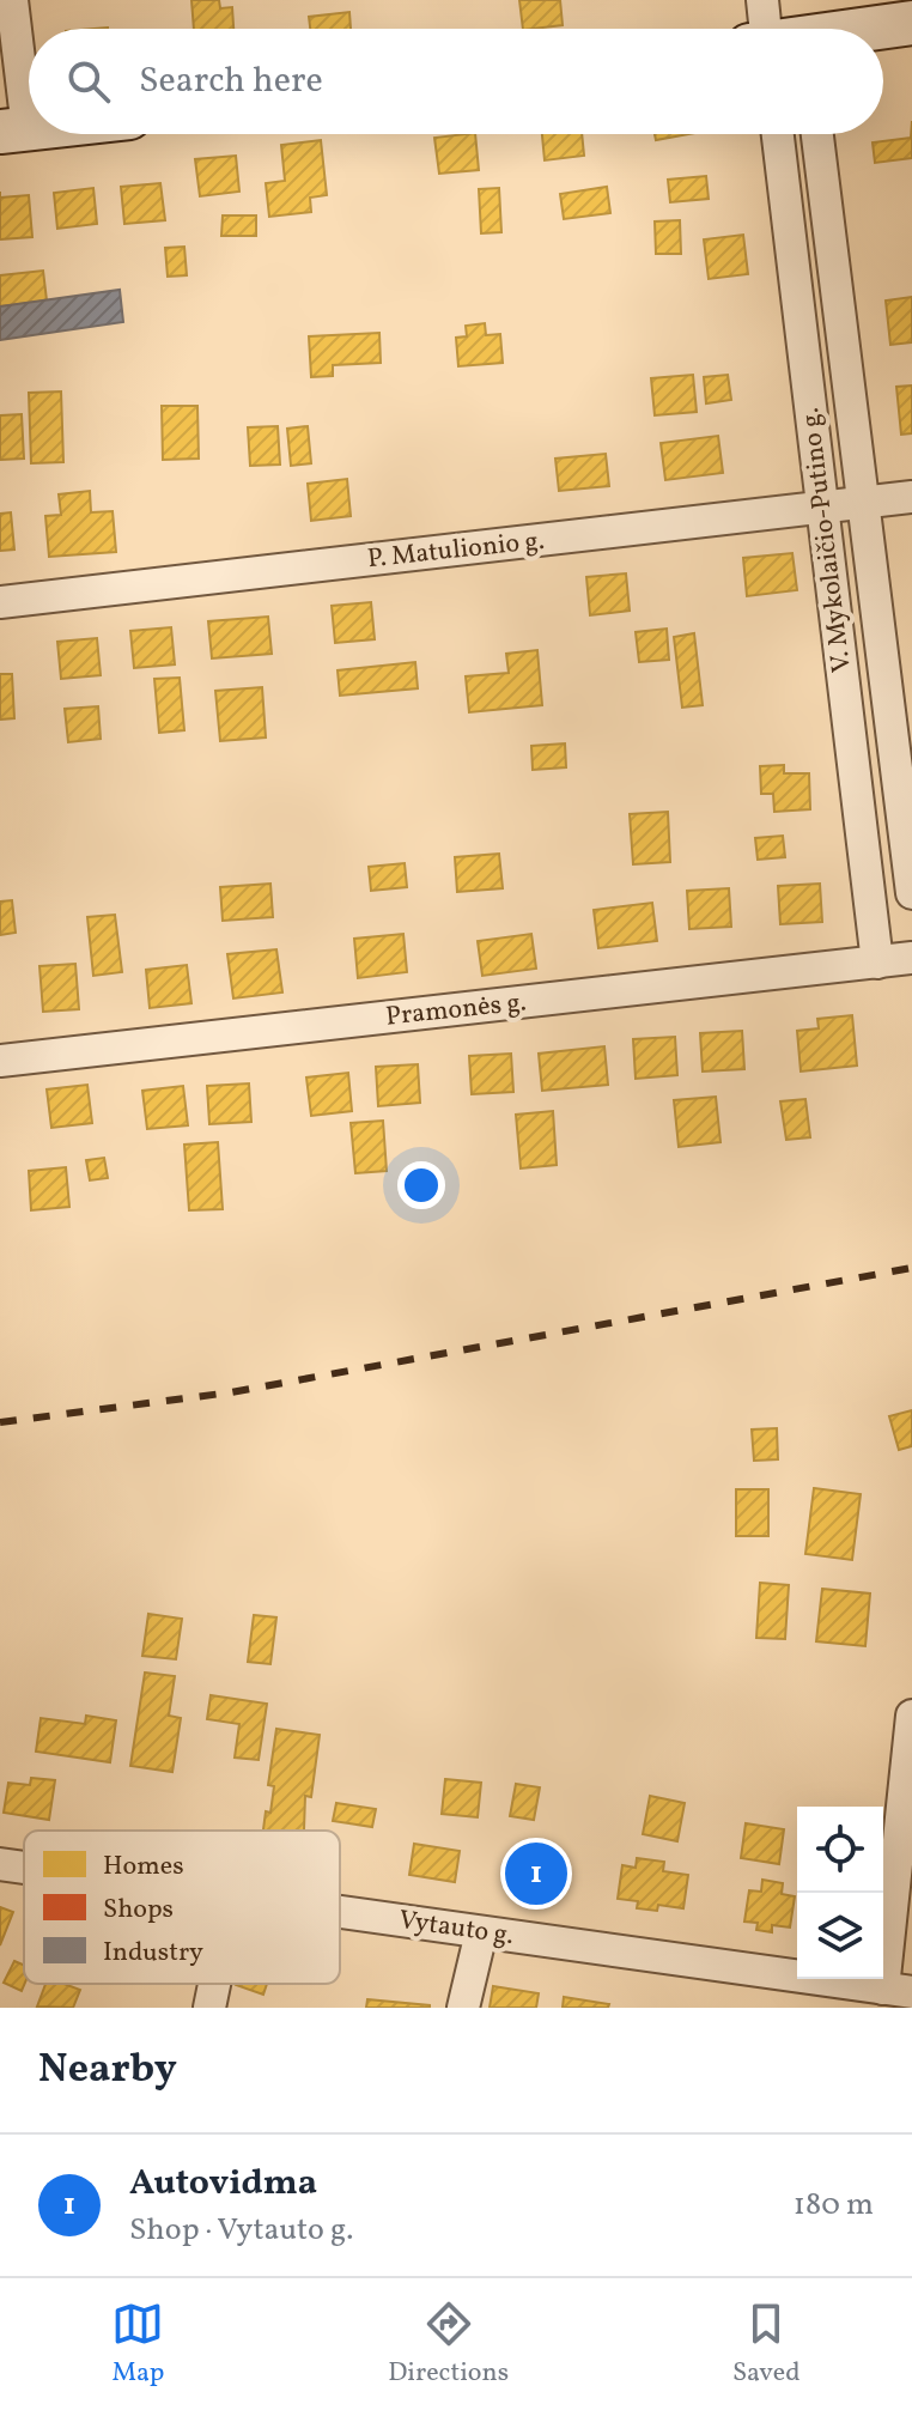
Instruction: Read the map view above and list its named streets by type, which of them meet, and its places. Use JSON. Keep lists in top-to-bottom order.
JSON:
{
  "streets": {
    "street": [
      "V. Mykolaičio-Putino g.",
      "P. Matulionio g.",
      "Pramonės g.",
      "Vytauto g."
    ]
  },
  "crossings": [
    ["V. Mykolaičio-Putino g.", "P. Matulionio g."],
    ["V. Mykolaičio-Putino g.", "Pramonės g."]
  ],
  "legend": ["Homes", "Shops", "Industry"],
  "page": {
    "search": "Search here",
    "pins": "1",
    "heading": "Nearby",
    "list": [
      {
        "mark": "1",
        "name": "Autovidma",
        "note": "Shop · Vytauto g.",
        "value": "180 m"
      }
    ],
    "nav": ["Map", "Directions", "Saved"]
  }
}
